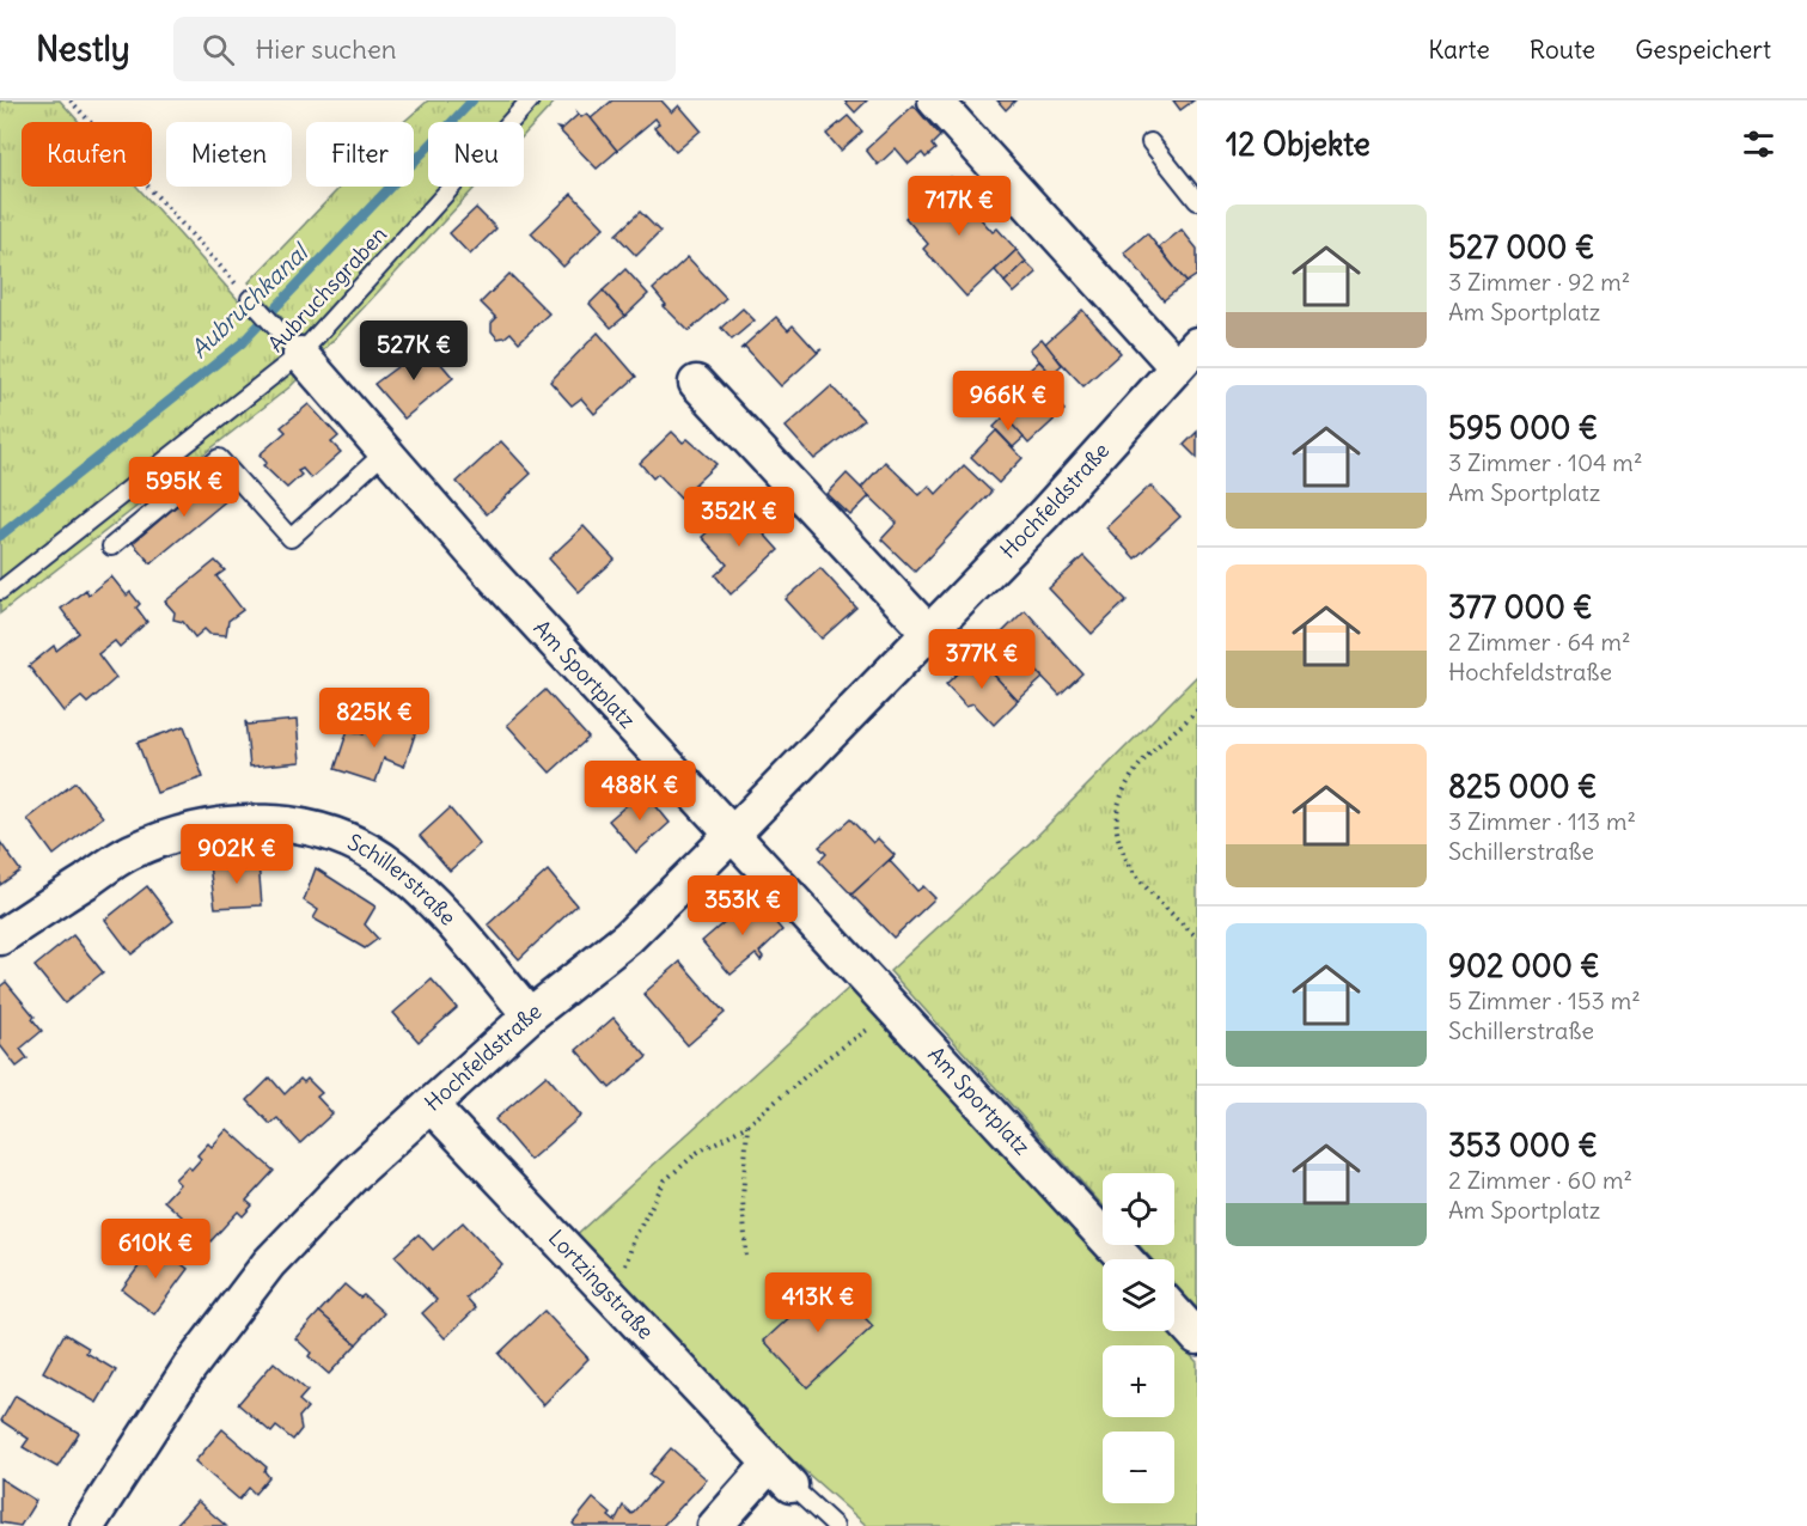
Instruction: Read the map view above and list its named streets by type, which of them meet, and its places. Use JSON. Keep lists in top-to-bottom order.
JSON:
{
  "streets": {
    "street": [
      "Hochfeldstraße",
      "Am Sportplatz",
      "Schillerstraße",
      "Lortzingstraße"
    ],
    "lane": ["Aubruchsgraben"]
  },
  "crossings": [
    ["Aubruchsgraben", "Am Sportplatz"],
    ["Hochfeldstraße", "Am Sportplatz"],
    ["Hochfeldstraße", "Schillerstraße"],
    ["Hochfeldstraße", "Lortzingstraße"]
  ],
  "water": ["Aubruchkanal"],
  "page": {
    "header": "Nestly",
    "search": "Hier suchen",
    "nav": ["Karte", "Route", "Gespeichert"],
    "heading": "12 Objekte",
    "chip": [
      "Kaufen",
      "Mieten",
      "Filter",
      "Neu"
    ],
    "price": [
      "717K €",
      "527K €",
      "966K €",
      "595K €",
      "352K €",
      "377K €",
      "825K €",
      "488K €",
      "902K €",
      "353K €",
      "610K €",
      "413K €"
    ],
    "list": [
      {
        "name": "527 000 €",
        "note": "3 Zimmer · 92 m² · Am Sportplatz"
      },
      {
        "name": "595 000 €",
        "note": "3 Zimmer · 104 m² · Am Sportplatz"
      },
      {
        "name": "377 000 €",
        "note": "2 Zimmer · 64 m² · Hochfeldstraße"
      },
      {
        "name": "825 000 €",
        "note": "3 Zimmer · 113 m² · Schillerstraße"
      },
      {
        "name": "902 000 €",
        "note": "5 Zimmer · 153 m² · Schillerstraße"
      },
      {
        "name": "353 000 €",
        "note": "2 Zimmer · 60 m² · Am Sportplatz"
      }
    ],
    "map_buttons": ["+", "−"]
  }
}
